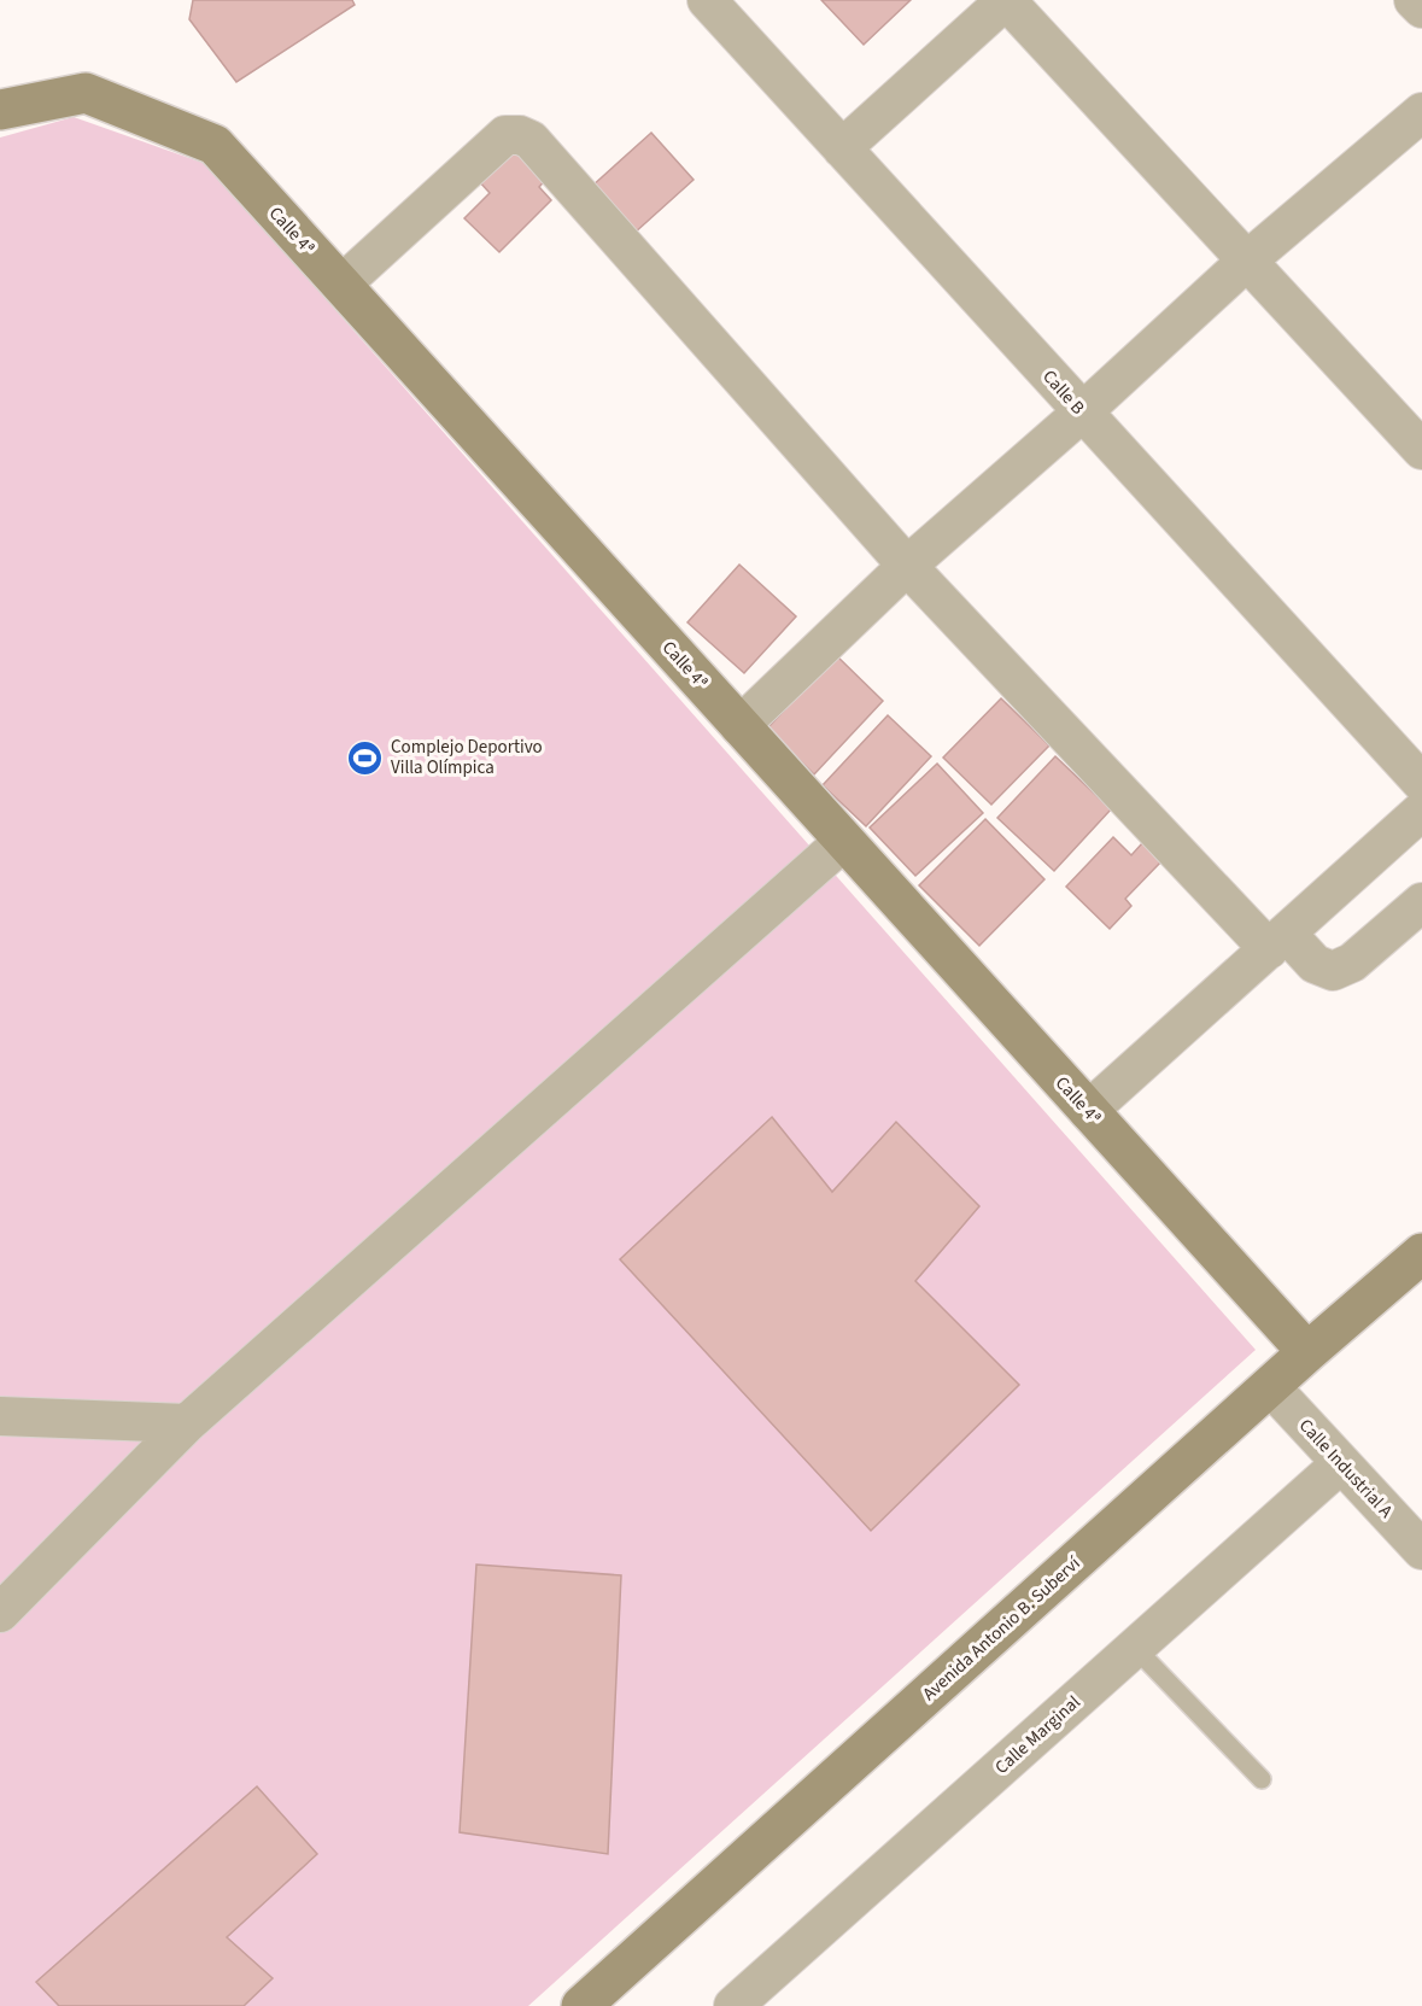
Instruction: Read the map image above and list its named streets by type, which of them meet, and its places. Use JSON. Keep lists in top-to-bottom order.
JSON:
{
  "streets": {
    "street": [
      "Calle 4ª",
      "Calle B",
      "Calle Industrial A",
      "Avenida Antonio B. Suberví",
      "Calle Marginal"
    ]
  },
  "crossings": [
    ["Calle 4ª", "Avenida Antonio B. Suberví"],
    ["Calle Industrial A", "Avenida Antonio B. Suberví"],
    ["Calle Industrial A", "Calle Marginal"]
  ],
  "places": {
    "sports": ["Complejo Deportivo Villa Olímpica"]
  }
}
